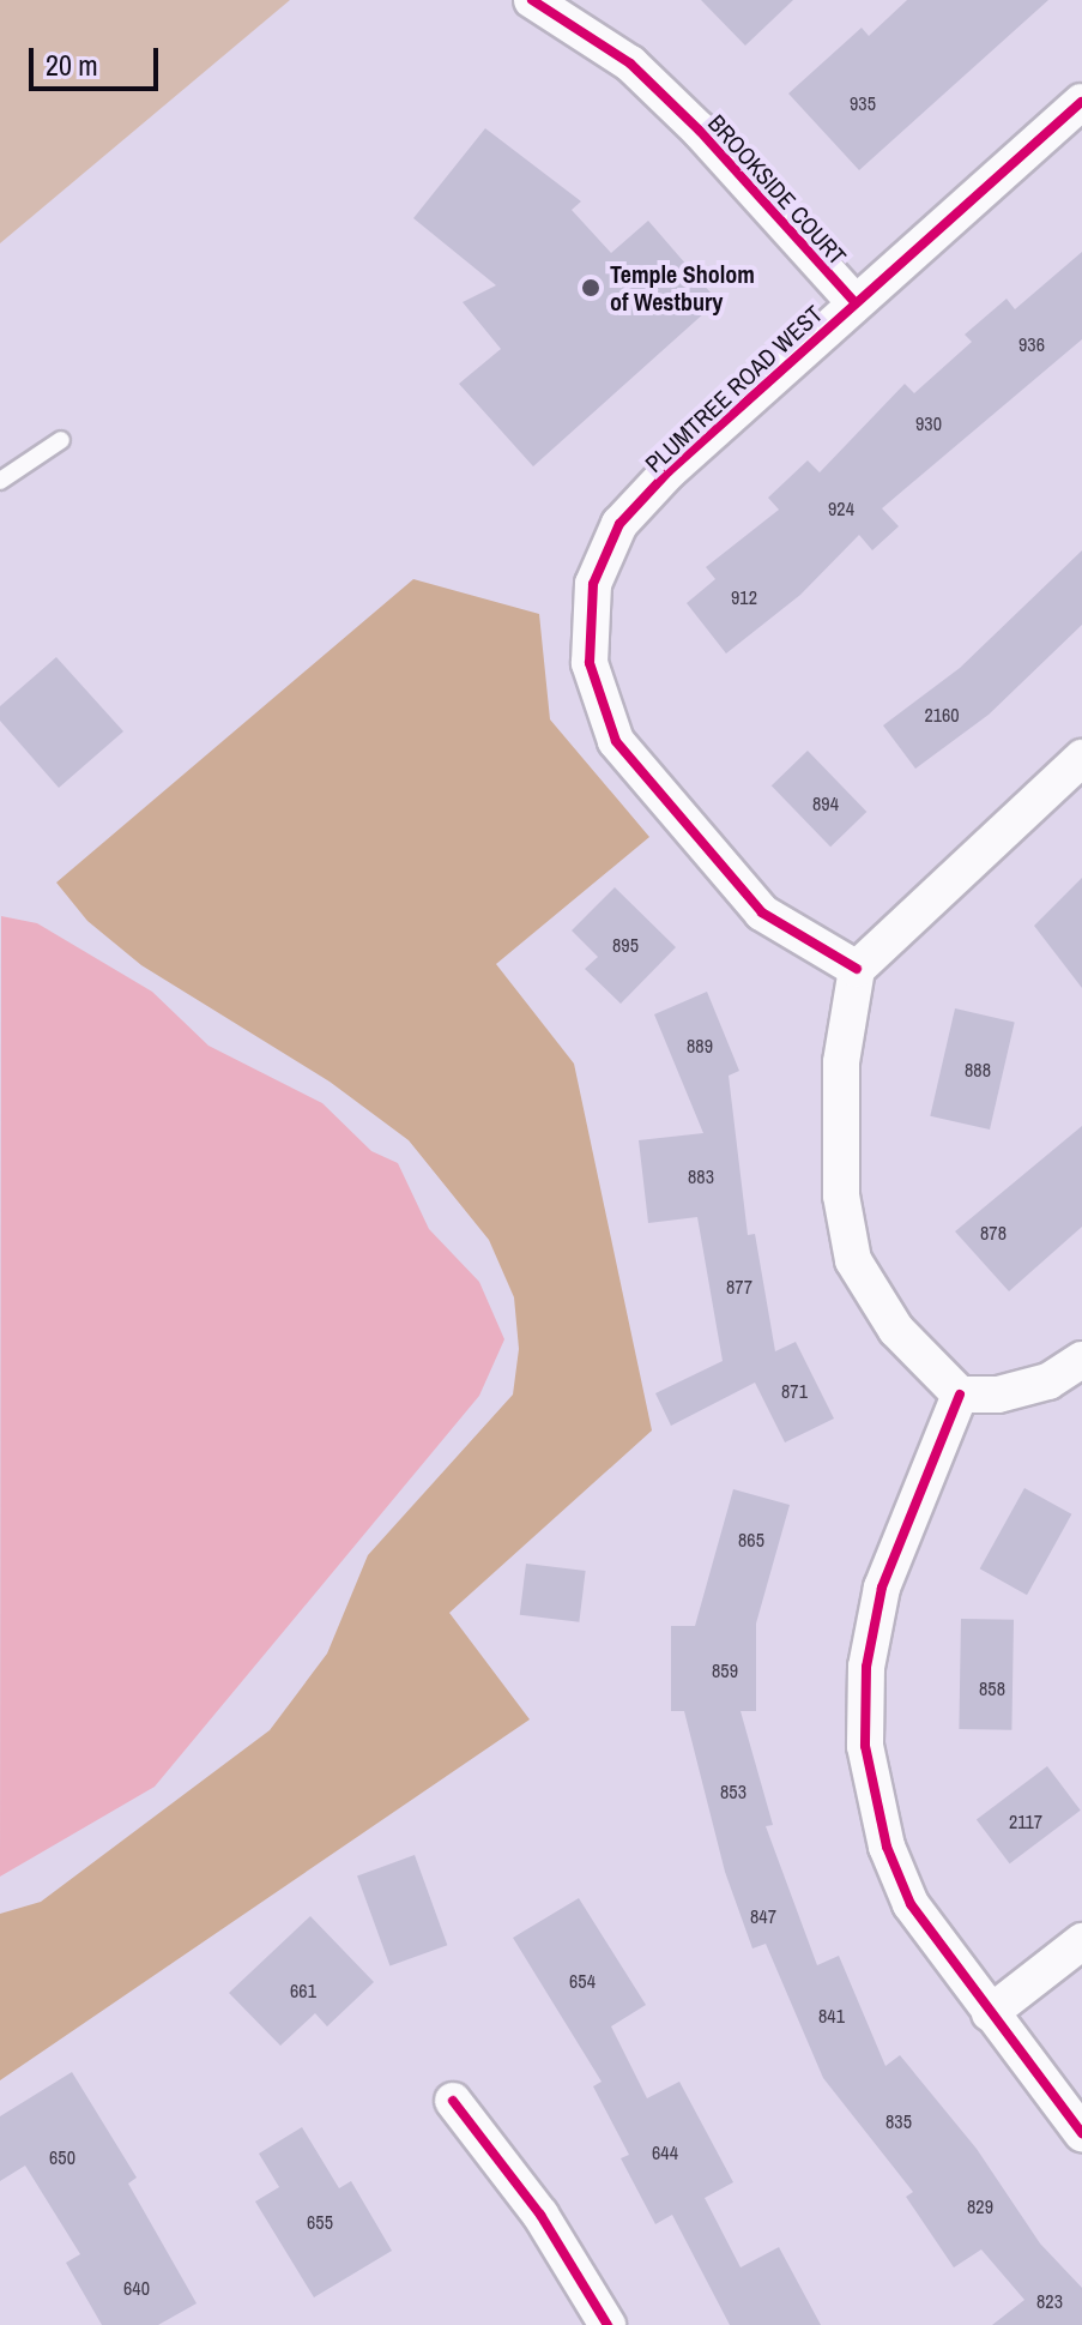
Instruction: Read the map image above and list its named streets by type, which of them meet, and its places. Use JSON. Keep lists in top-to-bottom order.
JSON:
{
  "streets": {
    "street": ["BROOKSIDE COURT", "PLUMTREE ROAD WEST"]
  },
  "crossings": [
    ["BROOKSIDE COURT", "PLUMTREE ROAD WEST"]
  ],
  "places": ["Temple Sholom of Westbury"],
  "house_numbers": [
    "935",
    "936",
    "930",
    "924",
    "912",
    "2160",
    "894",
    "895",
    "889",
    "888",
    "883",
    "878",
    "877",
    "871",
    "865",
    "859",
    "858",
    "853",
    "2117",
    "847",
    "654",
    "661",
    "841",
    "835",
    "644",
    "650",
    "829",
    "655",
    "640",
    "823"
  ],
  "scale_bar": "20 m"
}
